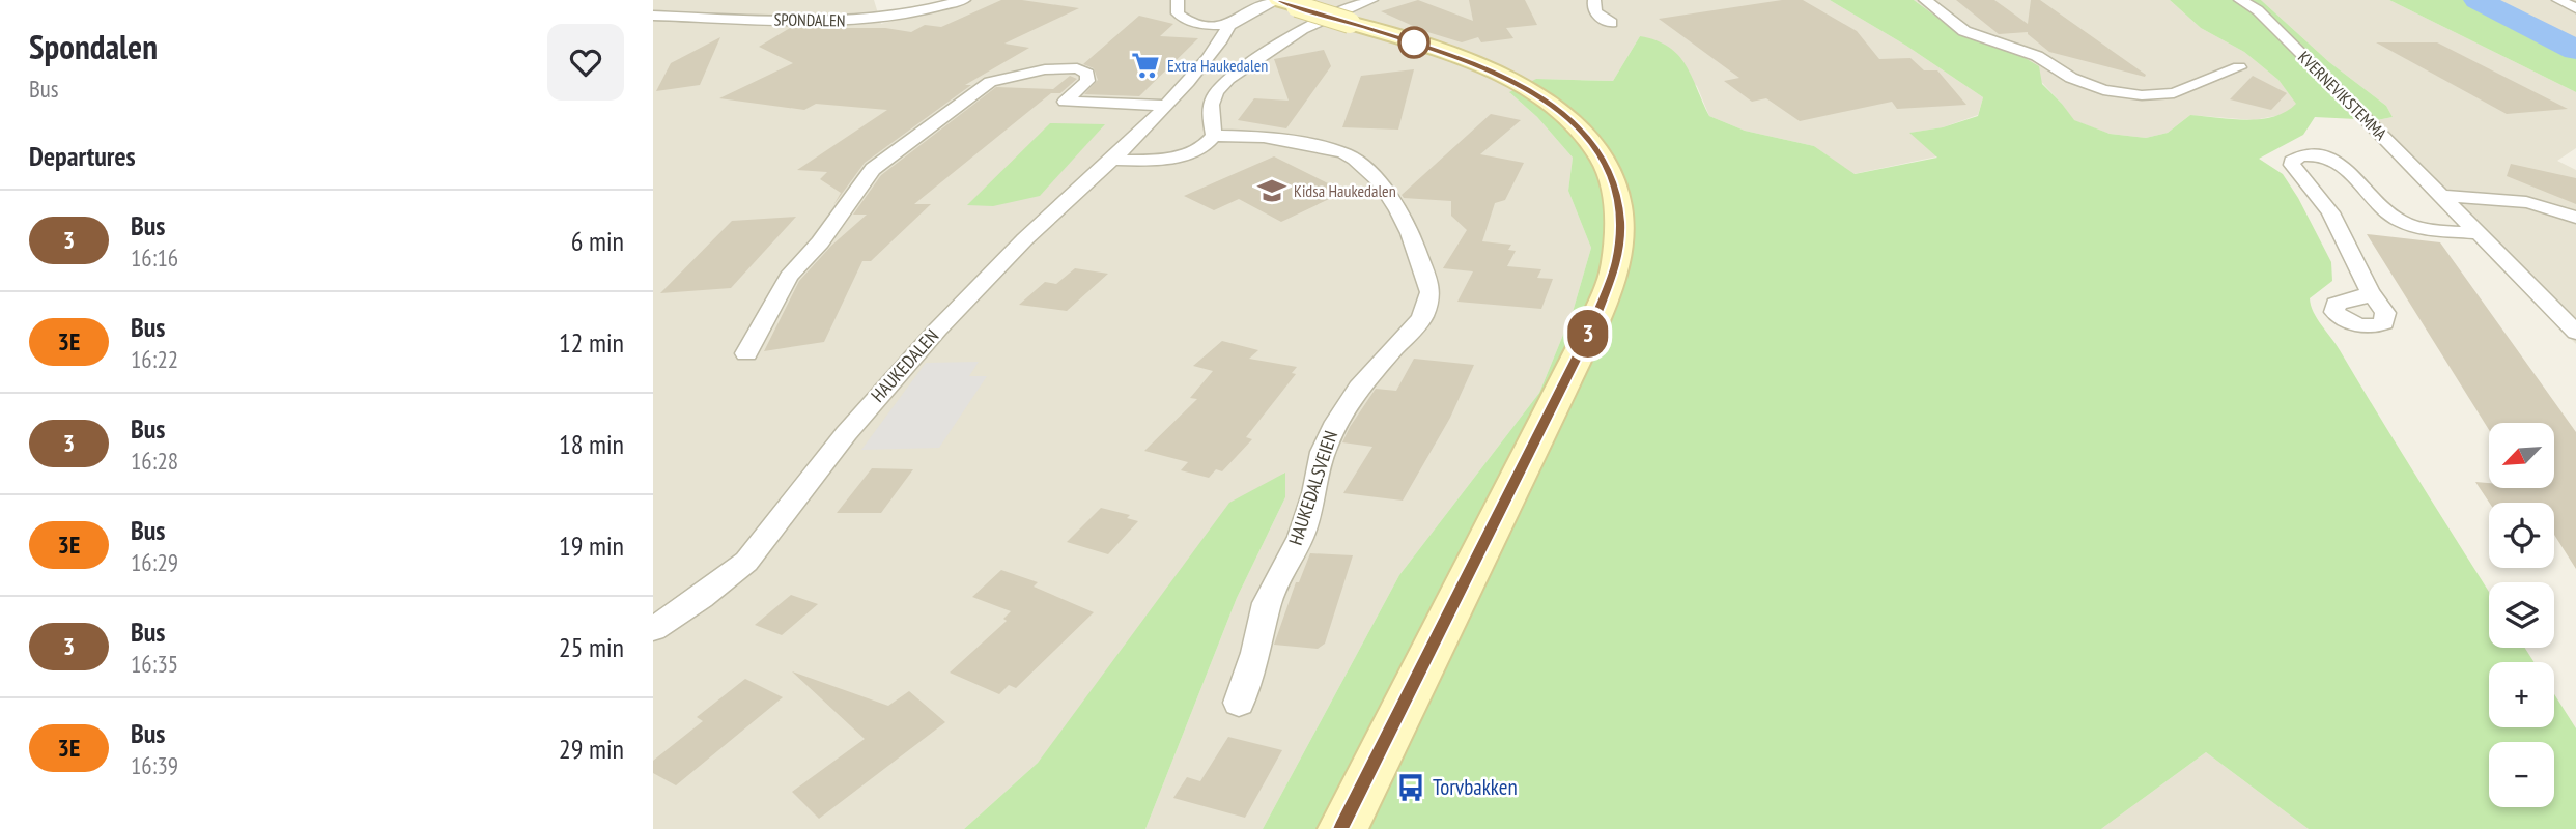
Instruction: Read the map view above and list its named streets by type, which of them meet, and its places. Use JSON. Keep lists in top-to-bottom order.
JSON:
{
  "streets": {
    "street": [
      "SPONDALEN",
      "KVERNEVIKSTEMMA",
      "HAUKEDALEN",
      "HAUKEDALSVEIEN"
    ]
  },
  "places": {
    "supermarket": ["Extra Haukedalen"],
    "school or university": ["Kidsa Haukedalen"],
    "bus stop": ["Torvbakken"]
  },
  "lines": ["bus line 3"],
  "north": "bottom left",
  "page": {
    "heading": [
      ["Spondalen", "Bus"],
      "Departures"
    ],
    "on_map": "3",
    "list": [
      {
        "mark": "3",
        "name": "Bus",
        "note": "16:16",
        "value": "6 min"
      },
      {
        "mark": "3E",
        "name": "Bus",
        "note": "16:22",
        "value": "12 min"
      },
      {
        "mark": "3",
        "name": "Bus",
        "note": "16:28",
        "value": "18 min"
      },
      {
        "mark": "3E",
        "name": "Bus",
        "note": "16:29",
        "value": "19 min"
      },
      {
        "mark": "3",
        "name": "Bus",
        "note": "16:35",
        "value": "25 min"
      },
      {
        "mark": "3E",
        "name": "Bus",
        "note": "16:39",
        "value": "29 min"
      }
    ],
    "map_buttons": ["+", "−"]
  }
}
